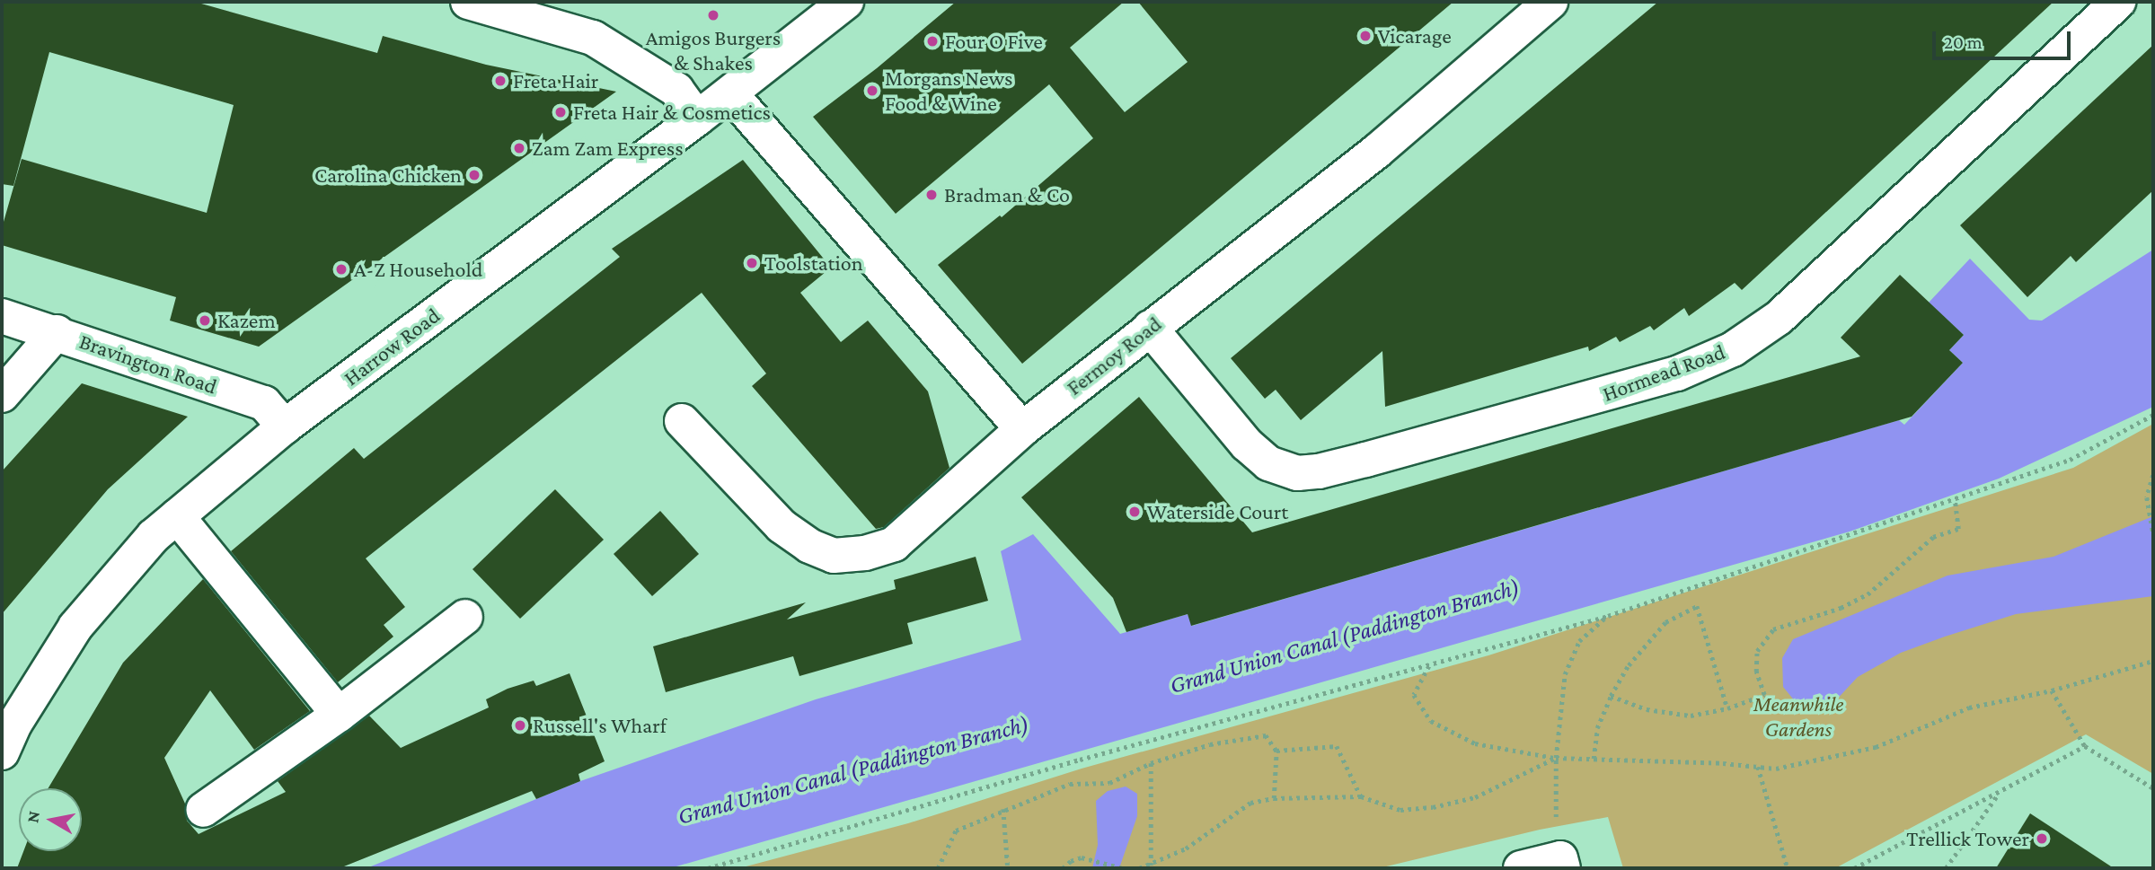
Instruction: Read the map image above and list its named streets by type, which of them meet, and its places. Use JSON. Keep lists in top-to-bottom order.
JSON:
{
  "streets": {
    "street": [
      "Harrow Road",
      "Fermoy Road",
      "Bravington Road",
      "Hormead Road"
    ]
  },
  "crossings": [
    ["Harrow Road", "Bravington Road"],
    ["Fermoy Road", "Hormead Road"]
  ],
  "water": ["Grand Union Canal (Paddington Branch)"],
  "parks": ["Meanwhile Gardens"],
  "places": [
    "Amigos Burgers & Shakes",
    "Vicarage",
    "Four O Five",
    "Freta Hair",
    "Morgans News Food & Wine",
    "Freta Hair & Cosmetics",
    "Zam Zam Express",
    "Carolina Chicken",
    "Bradman & Co",
    "Toolstation",
    "A-Z Household",
    "Kazem",
    "Waterside Court",
    "Russell's Wharf",
    "Trellick Tower"
  ],
  "scale_bar": "20 m",
  "north": "left"
}
